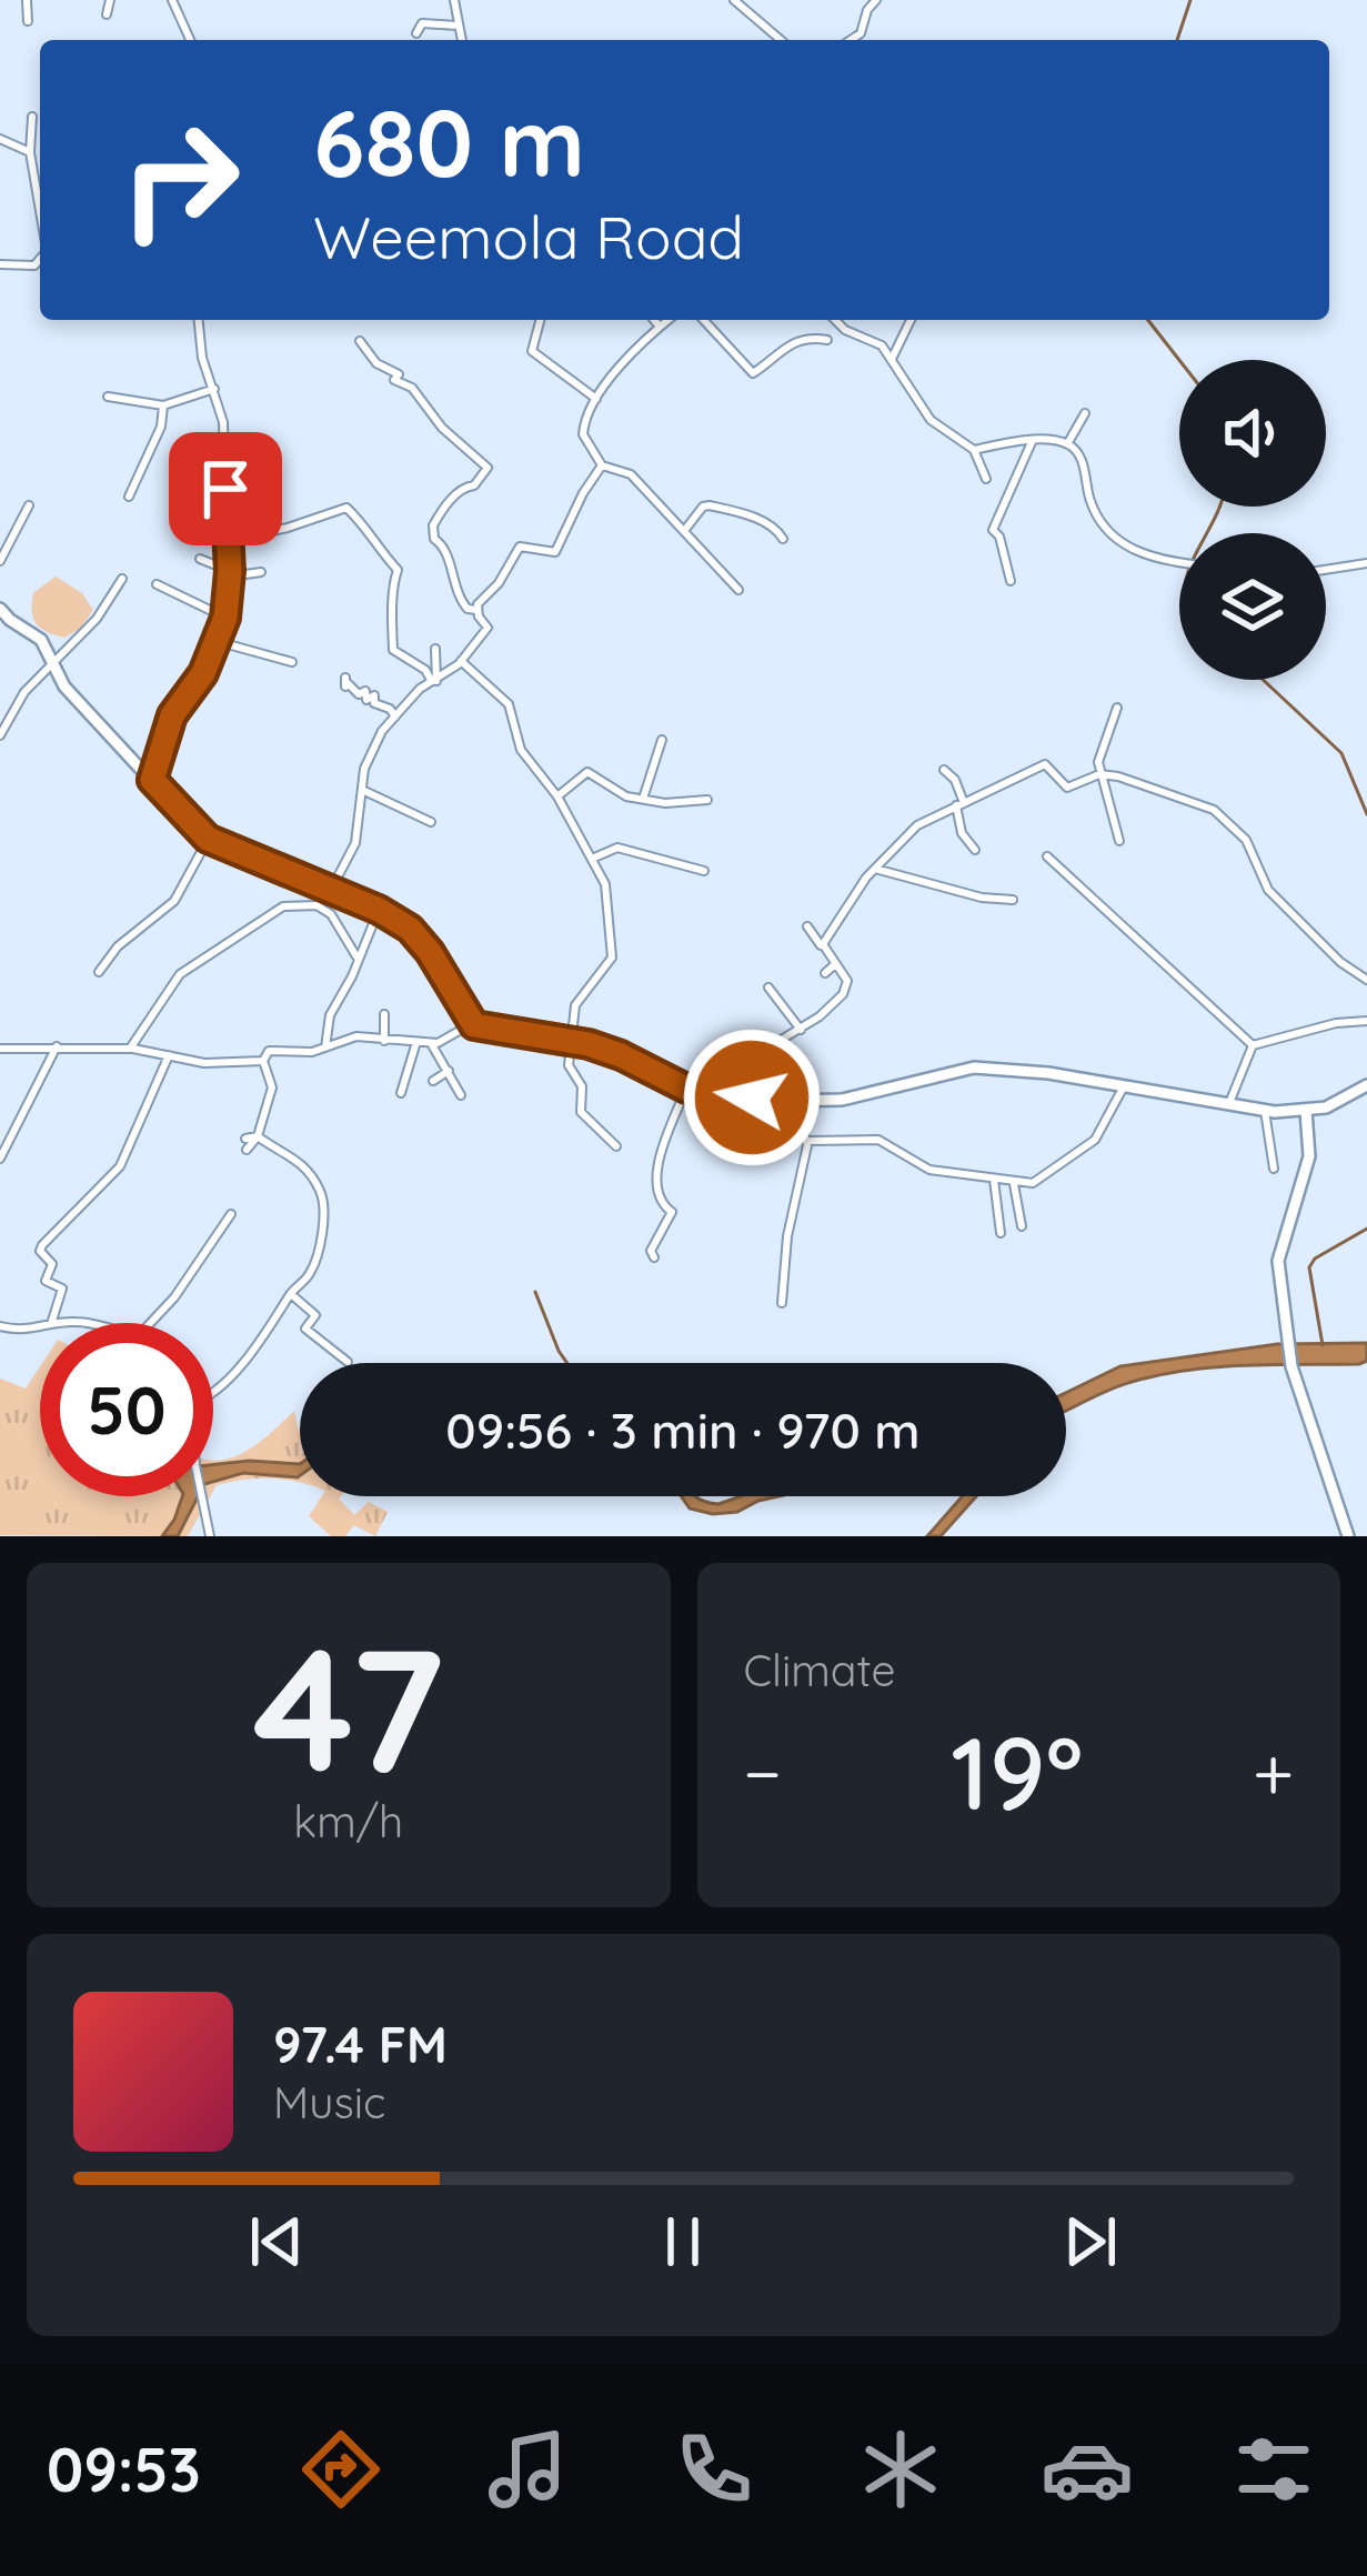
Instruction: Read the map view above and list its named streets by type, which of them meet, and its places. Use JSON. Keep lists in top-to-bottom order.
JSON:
{
  "page": {
    "turn": ["680 m", "Weemola Road"],
    "limit": "50",
    "trip": "09:56 · 3 min · 970 m",
    "tile": [
      ["47", "km/h"],
      "Climate"
    ],
    "heat": ["−", "19°", "+"],
    "song": ["97.4 FM", "Music"],
    "tabs": "09:53"
  }
}
